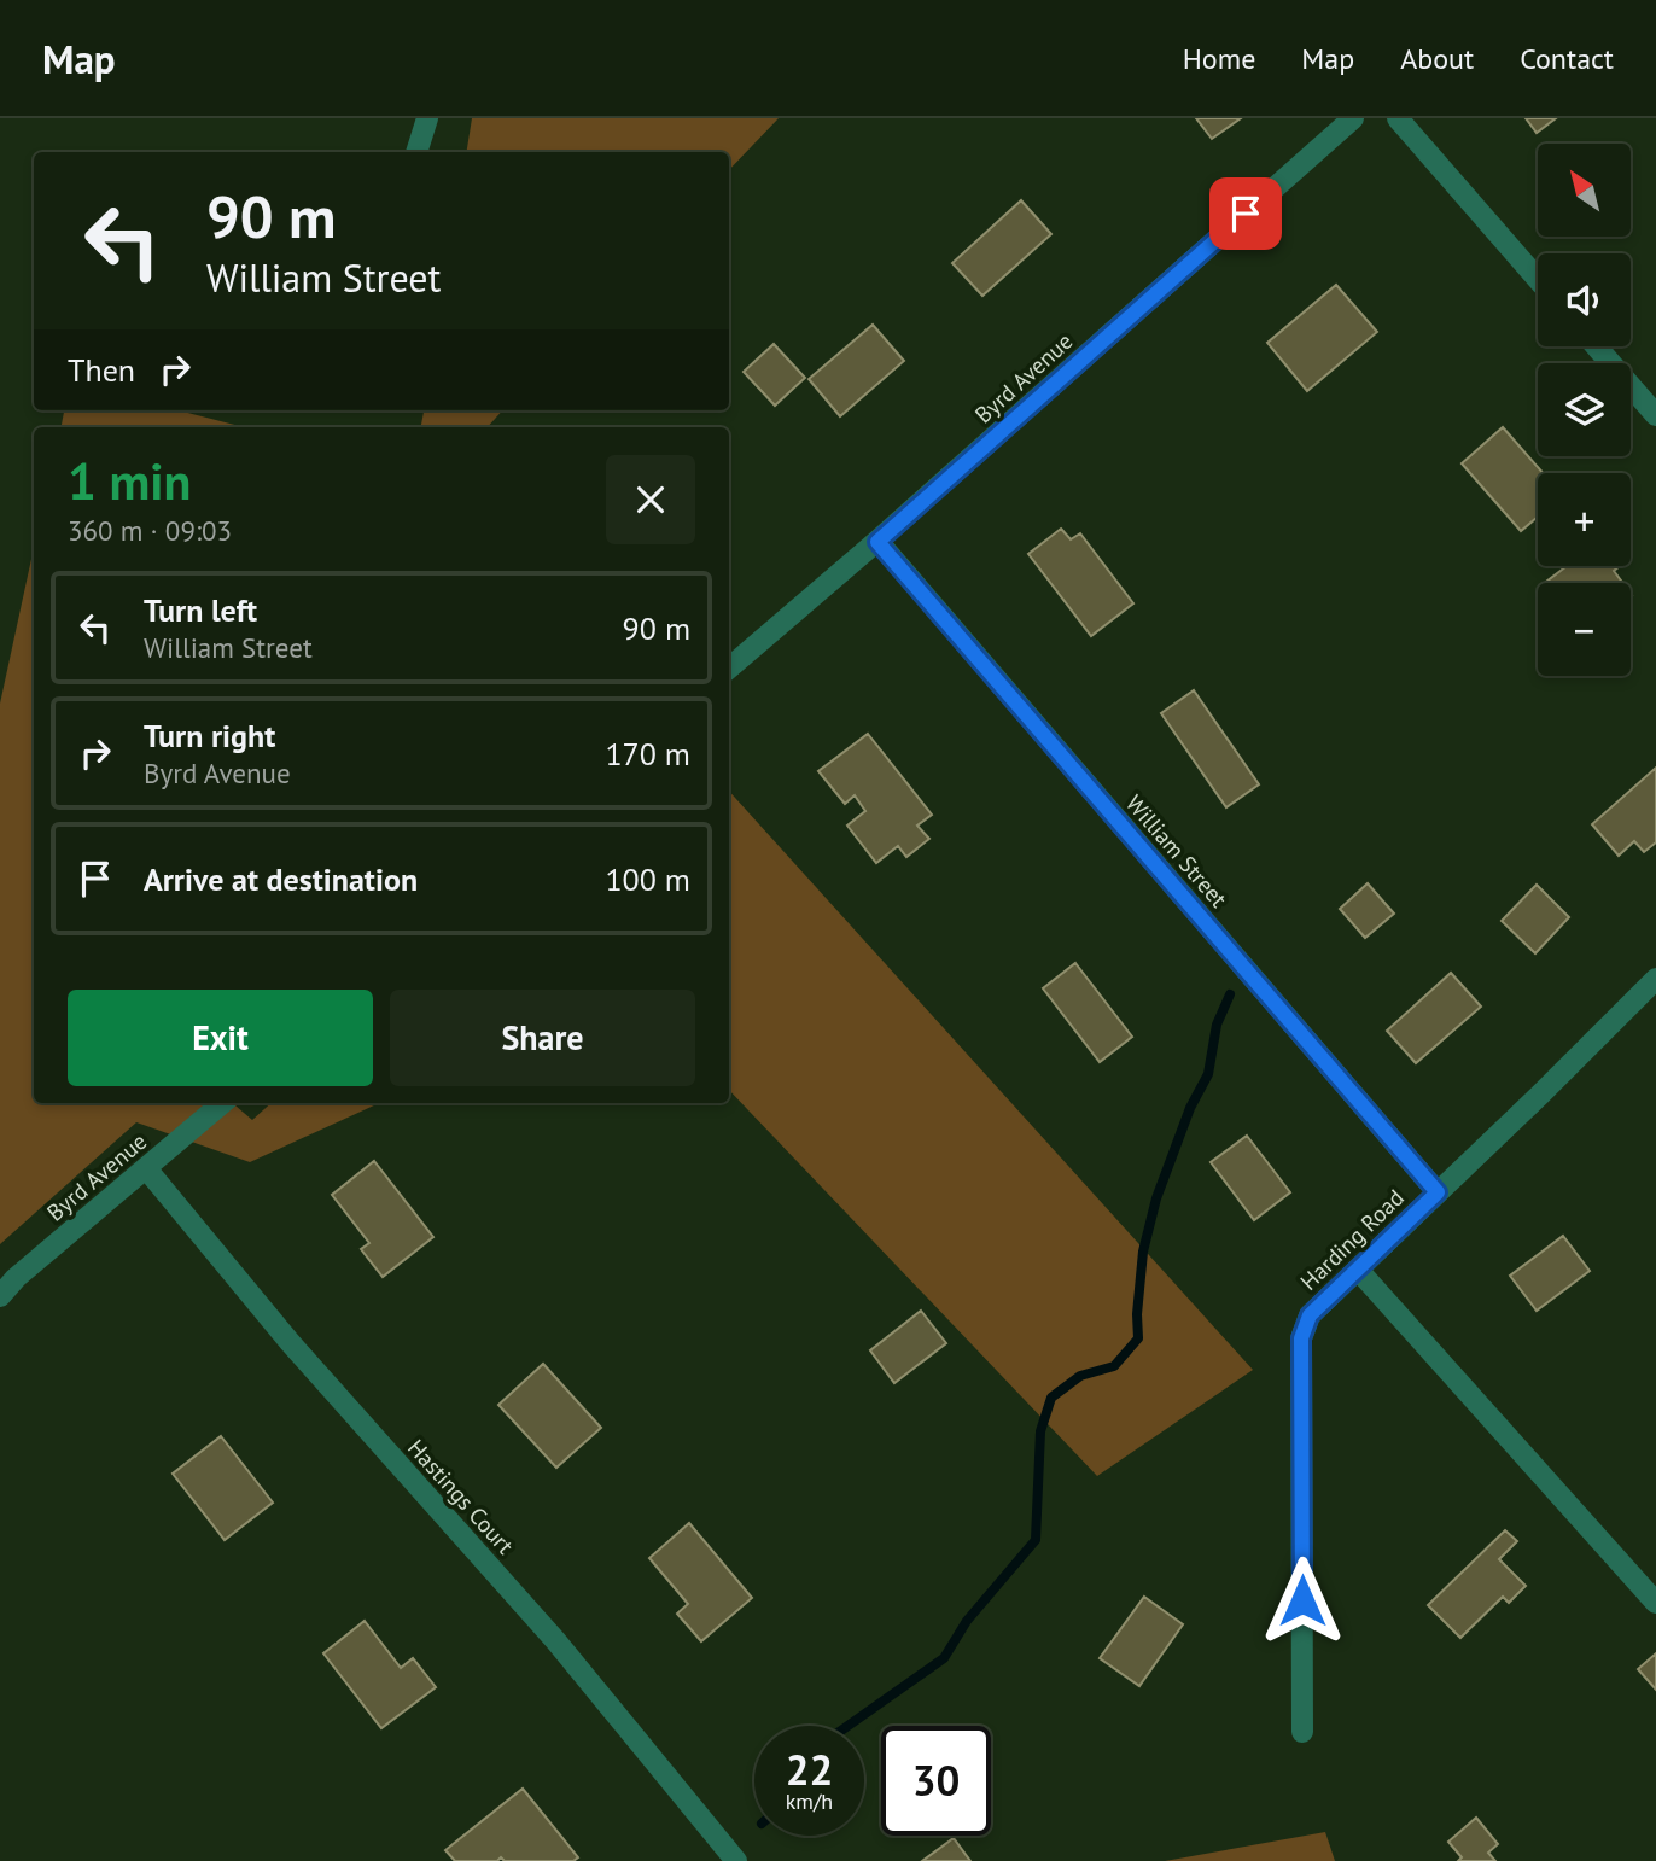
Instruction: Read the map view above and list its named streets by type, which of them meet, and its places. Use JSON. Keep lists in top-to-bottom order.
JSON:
{
  "streets": {
    "street": [
      "Byrd Avenue",
      "William Street",
      "Harding Road",
      "Hastings Court"
    ]
  },
  "crossings": [
    ["Byrd Avenue", "William Street"],
    ["Byrd Avenue", "Hastings Court"],
    ["William Street", "Harding Road"]
  ],
  "north": "top left",
  "page": {
    "header": "Map",
    "nav": [
      "Home",
      "Map",
      "About",
      "Contact"
    ],
    "map_buttons": ["+", "−"],
    "turn": ["90 m", "William Street"],
    "then": "Then",
    "heading": ["1 min", "360 m · 09:03"],
    "list": [
      {
        "name": "Turn left",
        "note": "William Street",
        "value": "90 m"
      },
      {
        "name": "Turn right",
        "note": "Byrd Avenue",
        "value": "170 m"
      },
      {
        "name": "Arrive at destination",
        "value": "100 m"
      }
    ],
    "buttons": ["Exit", "Share"],
    "speed": "22 km/h",
    "limit": "30"
  }
}
